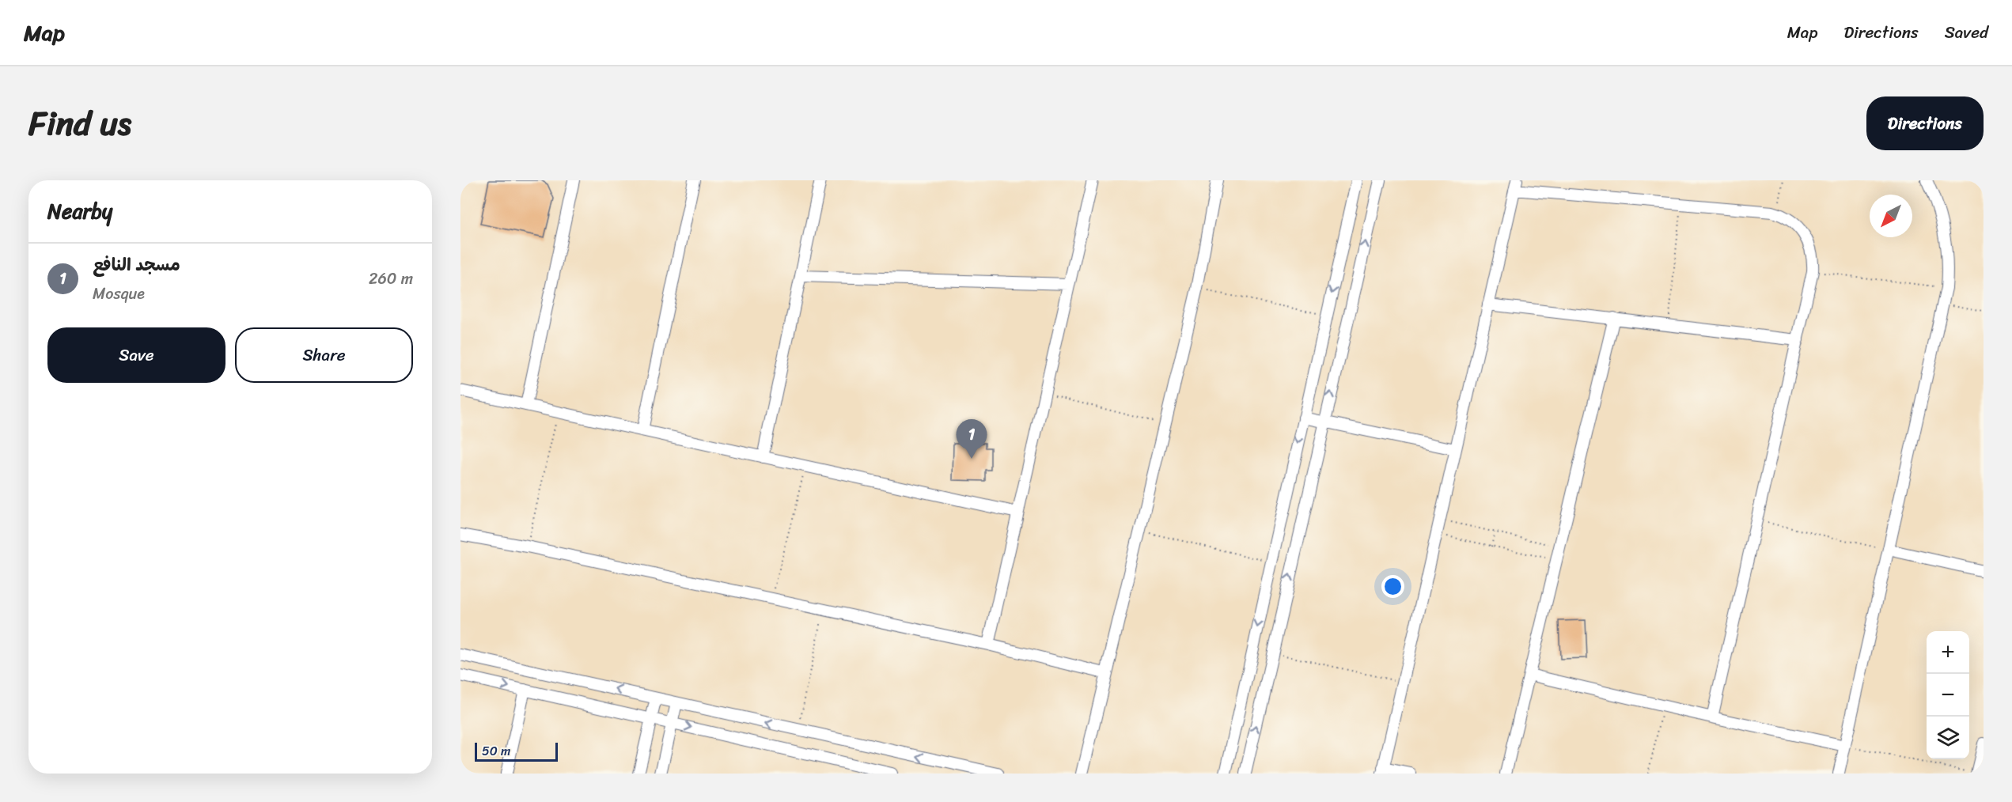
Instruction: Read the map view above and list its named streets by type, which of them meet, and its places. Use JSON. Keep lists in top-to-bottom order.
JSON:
{
  "scale_bar": "50 m",
  "north": "bottom left",
  "page": {
    "header": "Map",
    "nav": ["Map", "Directions", "Saved"],
    "title": "Find us",
    "buttons": [
      "Directions",
      ["Save", "Share"]
    ],
    "heading": "Nearby",
    "list": [
      {
        "mark": "1",
        "name": "مسجد النافع",
        "note": "Mosque",
        "value": "260 m"
      }
    ],
    "pins": "1",
    "map_buttons": ["+", "−"],
    "scale": "50 m"
  }
}
